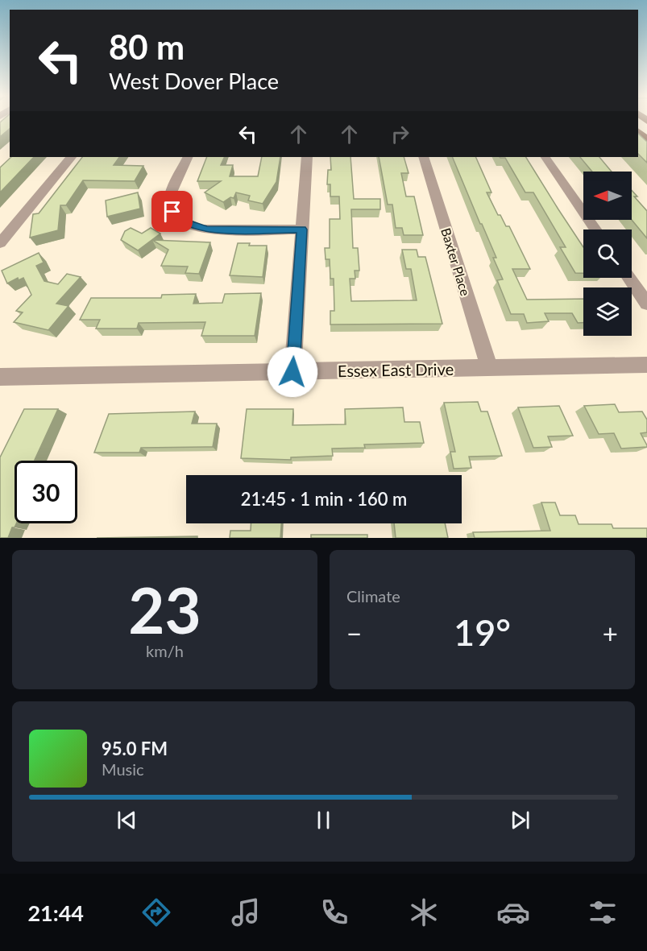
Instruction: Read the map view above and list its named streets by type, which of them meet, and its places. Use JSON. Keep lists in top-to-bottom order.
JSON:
{
  "streets": {
    "street": ["Baxter Place", "Essex East Drive"]
  },
  "crossings": [
    ["Baxter Place", "Essex East Drive"]
  ],
  "north": "left",
  "page": {
    "turn": ["80 m", "West Dover Place"],
    "limit": "30",
    "trip": "21:45 · 1 min · 160 m",
    "tile": [
      ["23", "km/h"],
      "Climate"
    ],
    "heat": ["−", "19°", "+"],
    "song": ["95.0 FM", "Music"],
    "tabs": "21:44"
  }
}
